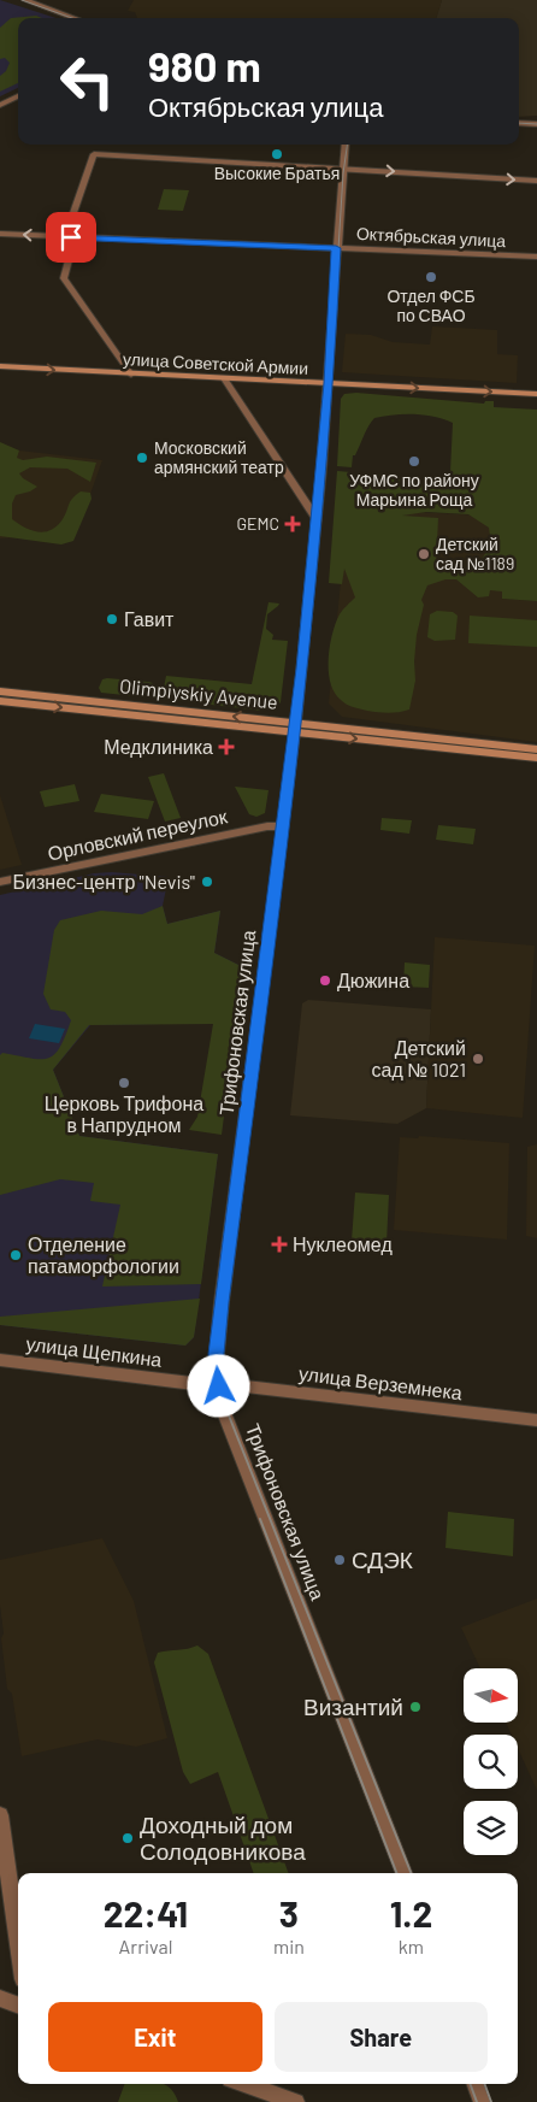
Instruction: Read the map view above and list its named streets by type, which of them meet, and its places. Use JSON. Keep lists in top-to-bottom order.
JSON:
{
  "streets": {
    "main road": ["улица Советской Армии", "Olimpiyskiy Avenue"],
    "street": [
      "Октябрьская улица",
      "Орловский переулок",
      "Трифоновская улица",
      "улица Щепкина",
      "улица Верземнека"
    ]
  },
  "crossings": [
    ["Октябрьская улица", "Трифоновская улица"],
    ["улица Советской Армии", "Трифоновская улица"],
    ["Olimpiyskiy Avenue", "Трифоновская улица"],
    ["Орловский переулок", "Трифоновская улица"],
    ["Трифоновская улица", "улица Щепкина"],
    ["Трифоновская улица", "улица Верземнека"],
    ["улица Щепкина", "улица Верземнека"]
  ],
  "one_way": ["улица Советской Армии"],
  "places": {
    "other": [
      "Высокие Братья",
      "Отдел ФСБ по СВАО",
      "Московский армянский театр",
      "УФМС по району Марьина Роща",
      "Детский сад №1189",
      "Гавит",
      "Бизнес-центр \"Nevis\"",
      "Дюжина",
      "Детский сад № 1021",
      "Церковь Трифона в Напрудном",
      "Отделение патаморфологии",
      "СДЭК",
      "Византий",
      "Доходный дом Солодовникова"
    ],
    "health": ["GEMC", "Медклиника", "Нуклеомед"]
  },
  "north": "right",
  "page": {
    "turn": ["980 m", "Октябрьская улица"],
    "eta": [
      "22:41",
      "Arrival",
      "3",
      "min",
      "1.2",
      "km"
    ],
    "buttons": ["Exit", "Share"]
  }
}
